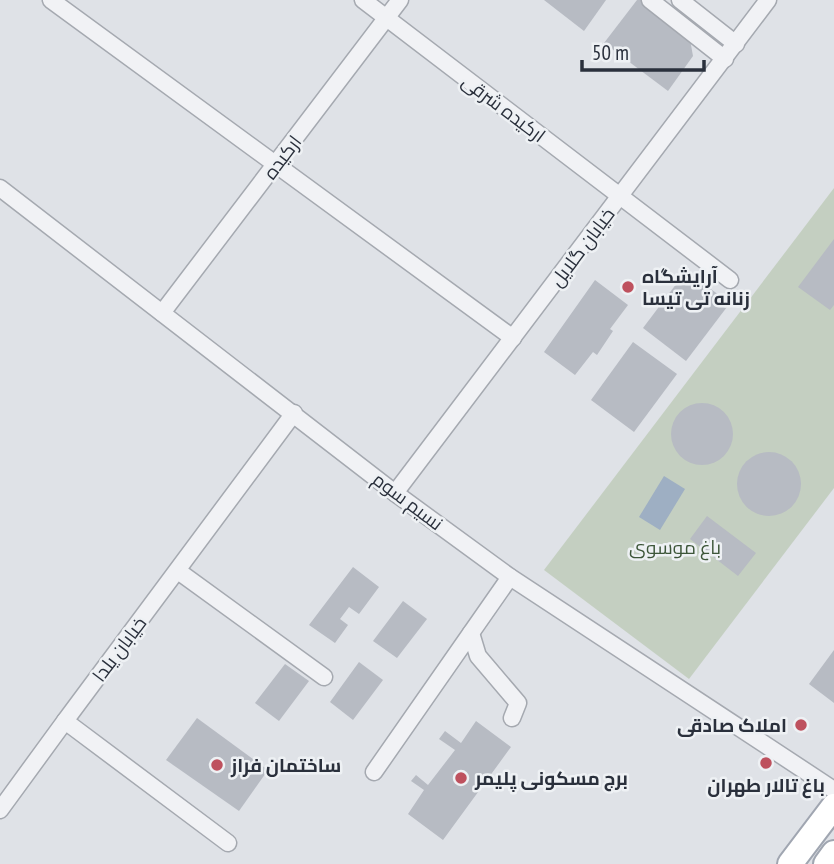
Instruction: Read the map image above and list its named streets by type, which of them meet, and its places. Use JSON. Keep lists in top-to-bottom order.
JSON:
{
  "streets": {
    "street": [
      "ارکیده شرقی",
      "ارکیده",
      "خیابان گلایل",
      "نسیم سوم",
      "خیابان یلدا"
    ]
  },
  "crossings": [
    ["ارکیده شرقی", "ارکیده"],
    ["ارکیده شرقی", "خیابان گلایل"],
    ["ارکیده", "نسیم سوم"],
    ["خیابان گلایل", "نسیم سوم"],
    ["نسیم سوم", "خیابان یلدا"]
  ],
  "parks": ["باغ موسوی"],
  "places": [
    "آرایشگاه زنانه تی تیسا",
    "املاک صادقی",
    "باغ تالار طهران",
    "ساختمان فراز",
    "برج مسکونی پلیمر"
  ],
  "scale_bar": "50 m"
}
